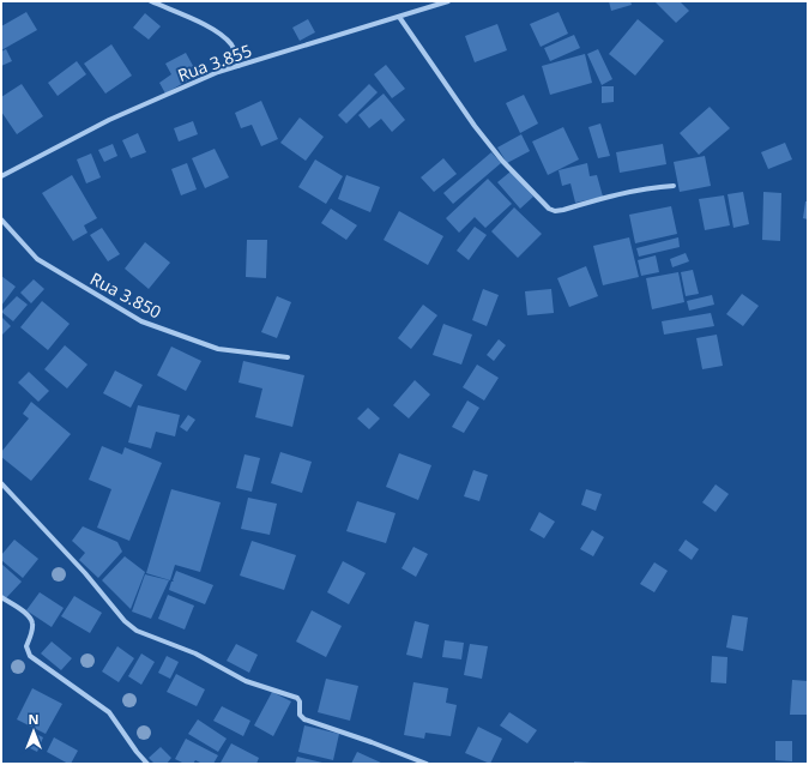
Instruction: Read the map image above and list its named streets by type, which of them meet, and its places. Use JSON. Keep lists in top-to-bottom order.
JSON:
{
  "streets": {
    "street": ["Rua 3.855", "Rua 3.850"]
  },
  "north": "top"
}
